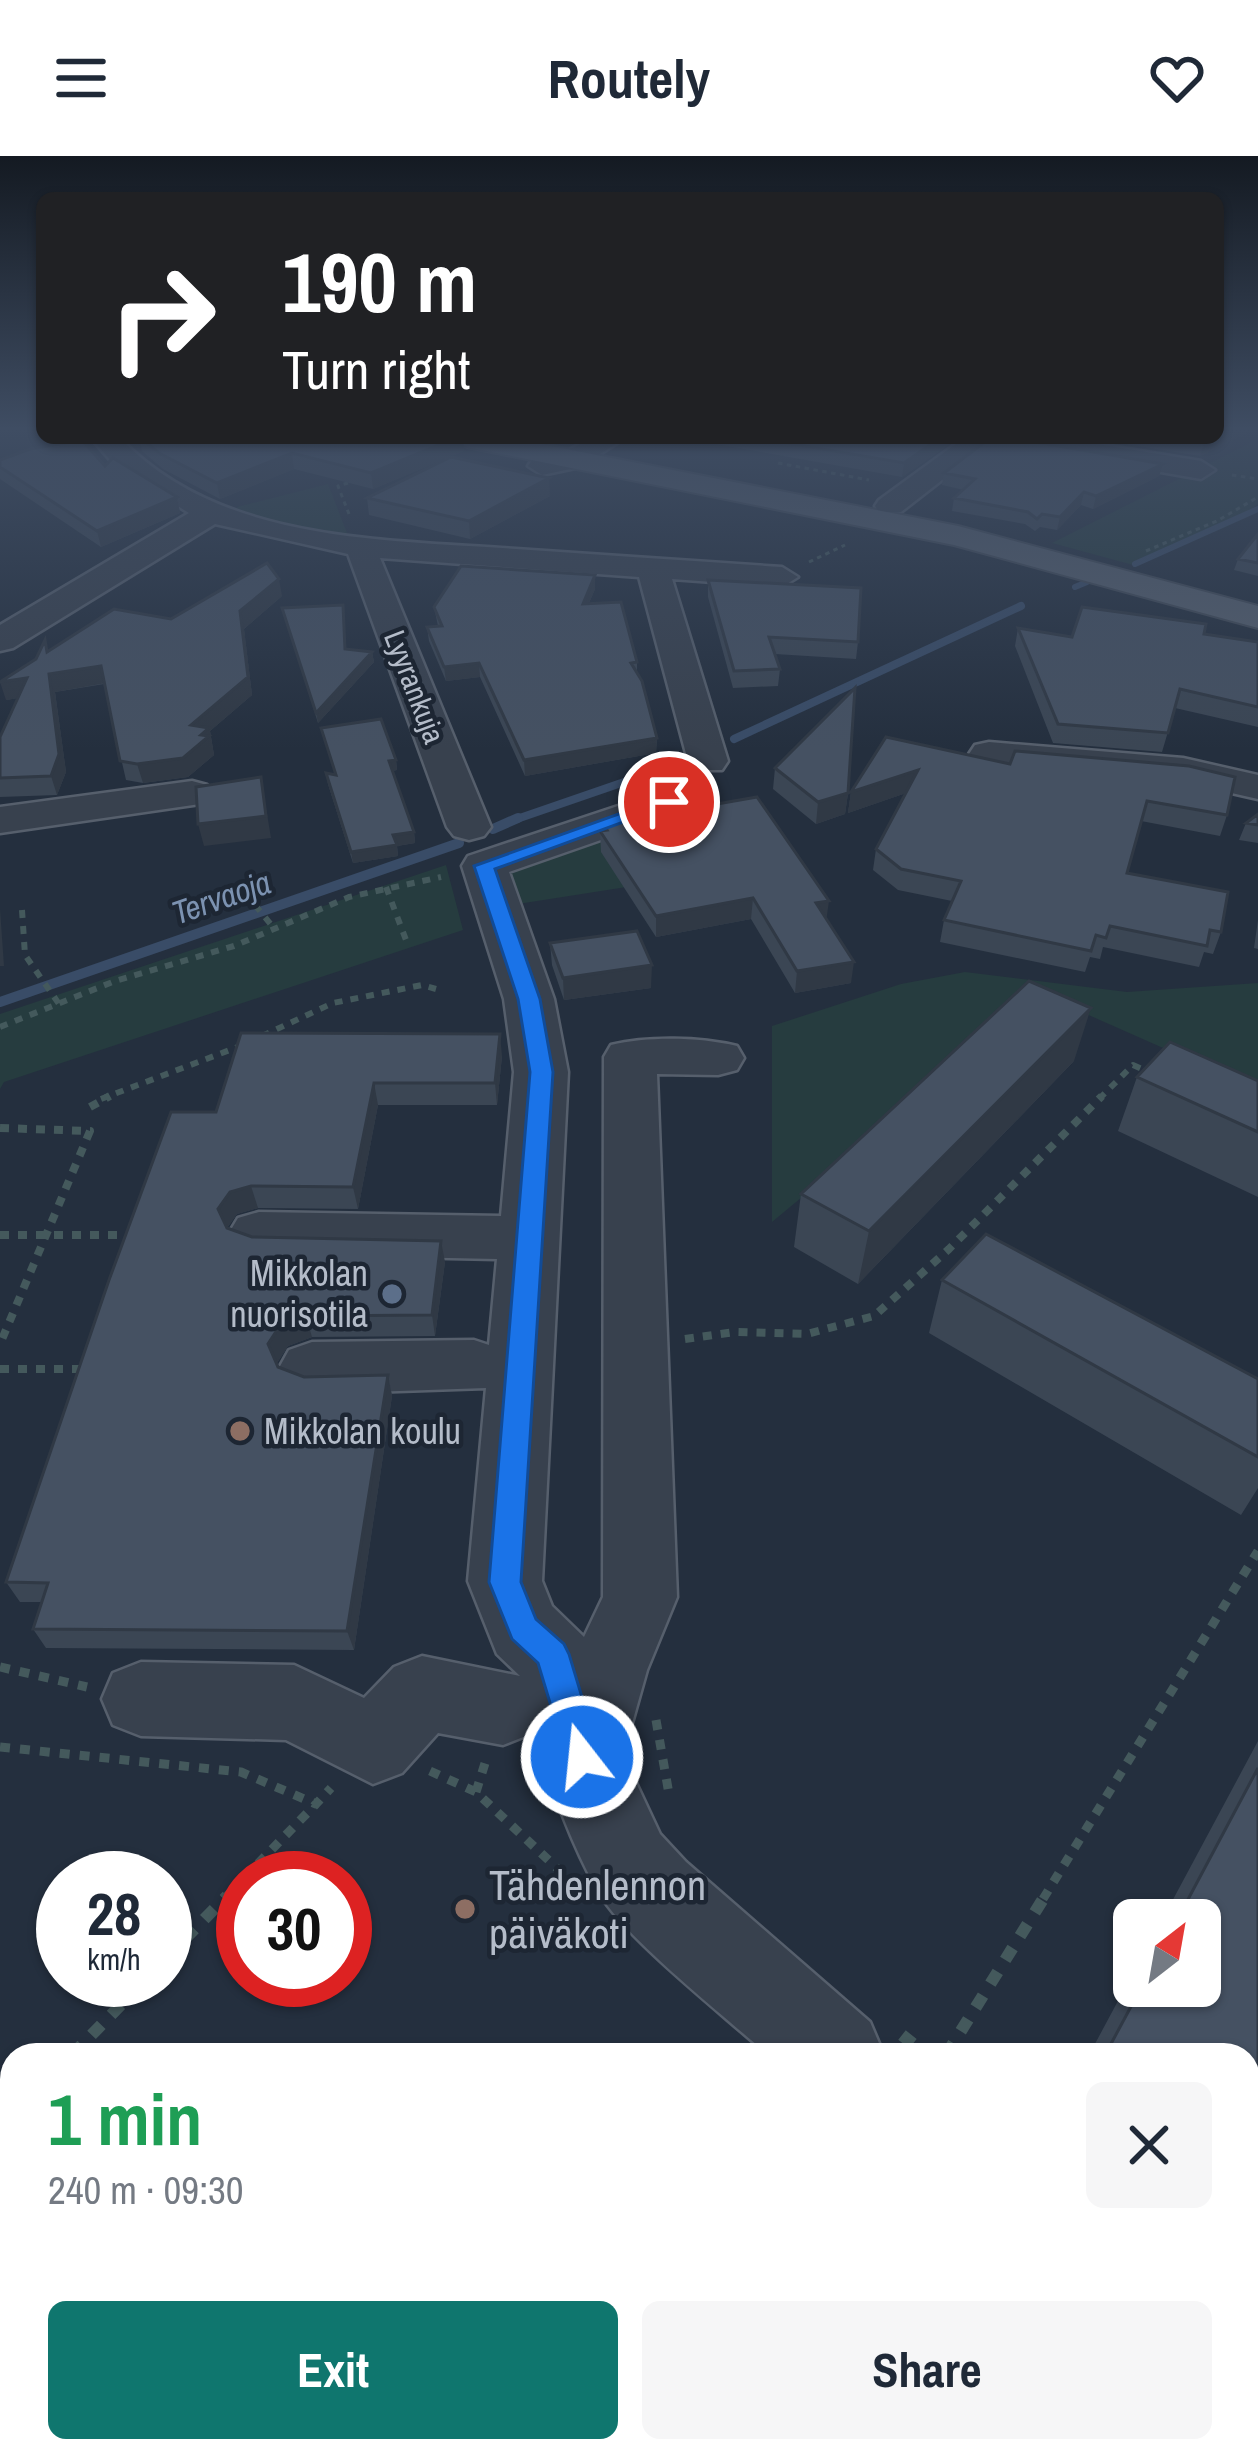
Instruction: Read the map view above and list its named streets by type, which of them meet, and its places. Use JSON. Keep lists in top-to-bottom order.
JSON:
{
  "streets": {
    "street": ["Lyyrankuja"]
  },
  "water": ["Tervaoja"],
  "places": ["Mikkolan nuorisotila", "Mikkolan koulu", "Tähdenlennon päiväkoti"],
  "north": "top right",
  "page": {
    "header": "Routely",
    "turn": ["190 m", "Turn right"],
    "speed": "28 km/h",
    "limit": "30",
    "heading": ["1 min", "240 m · 09:30"],
    "buttons": ["Exit", "Share"]
  }
}
